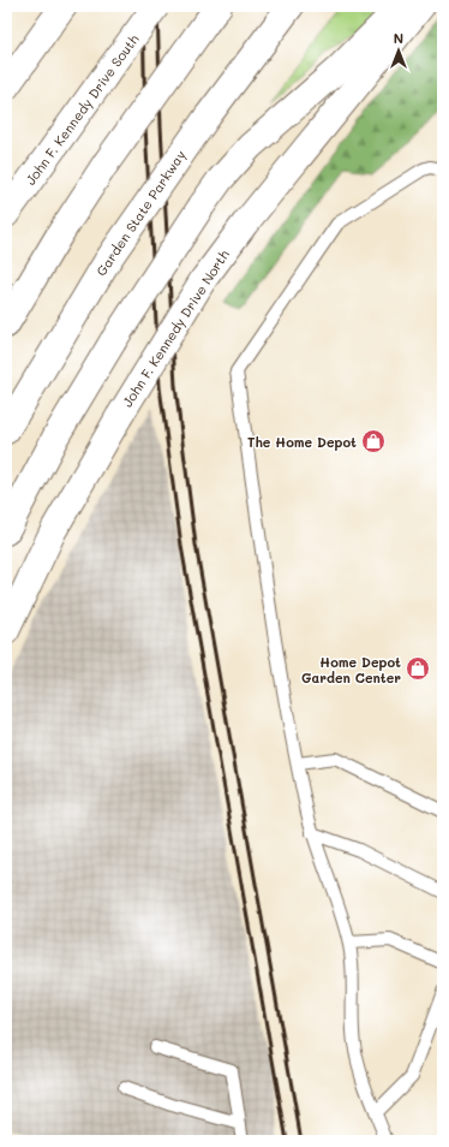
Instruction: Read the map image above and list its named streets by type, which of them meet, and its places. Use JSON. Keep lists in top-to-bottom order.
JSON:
{
  "streets": {
    "main road": ["John F. Kennedy Drive South", "Garden State Parkway", "John F. Kennedy Drive North"]
  },
  "places": {
    "shop": ["The Home Depot", "Home Depot Garden Center"]
  },
  "north": "top"
}
